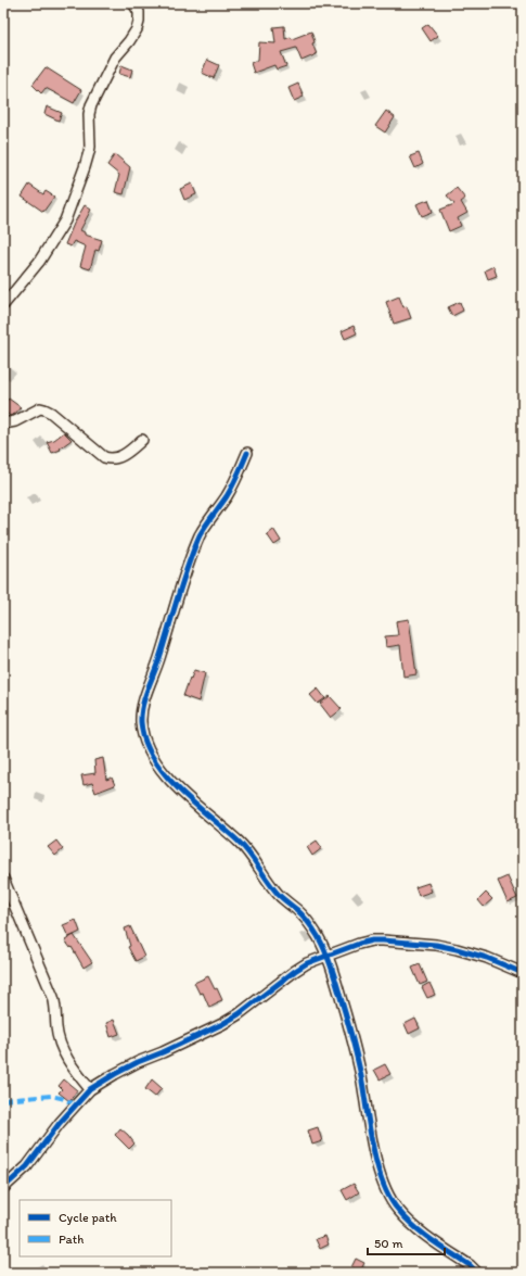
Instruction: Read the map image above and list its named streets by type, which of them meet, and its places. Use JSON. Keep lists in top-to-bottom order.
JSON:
{
  "legend": ["Cycle path", "Path"],
  "scale_bar": "50 m"
}
